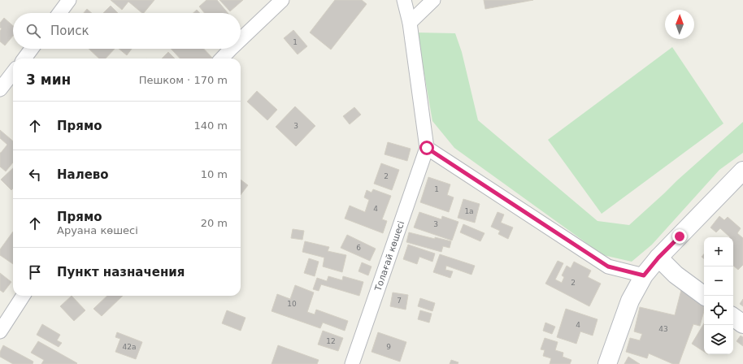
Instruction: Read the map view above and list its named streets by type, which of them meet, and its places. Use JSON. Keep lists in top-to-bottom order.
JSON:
{
  "streets": {
    "street": ["Толағай көшесі"]
  },
  "house_numbers": [
    "1",
    "3",
    "2",
    "1",
    "4",
    "1а",
    "3",
    "6",
    "2",
    "7",
    "10",
    "4",
    "43",
    "12",
    "42а",
    "9"
  ],
  "north": "top",
  "page": {
    "search": "Поиск",
    "heading": ["3 мин", "Пешком · 170 m"],
    "list": [
      ["Прямо", "140 m"],
      ["Налево", "10 m"],
      ["Прямо", "Аруана көшесі", "20 m"],
      "Пункт назначения"
    ],
    "map_buttons": ["+", "−"]
  }
}
